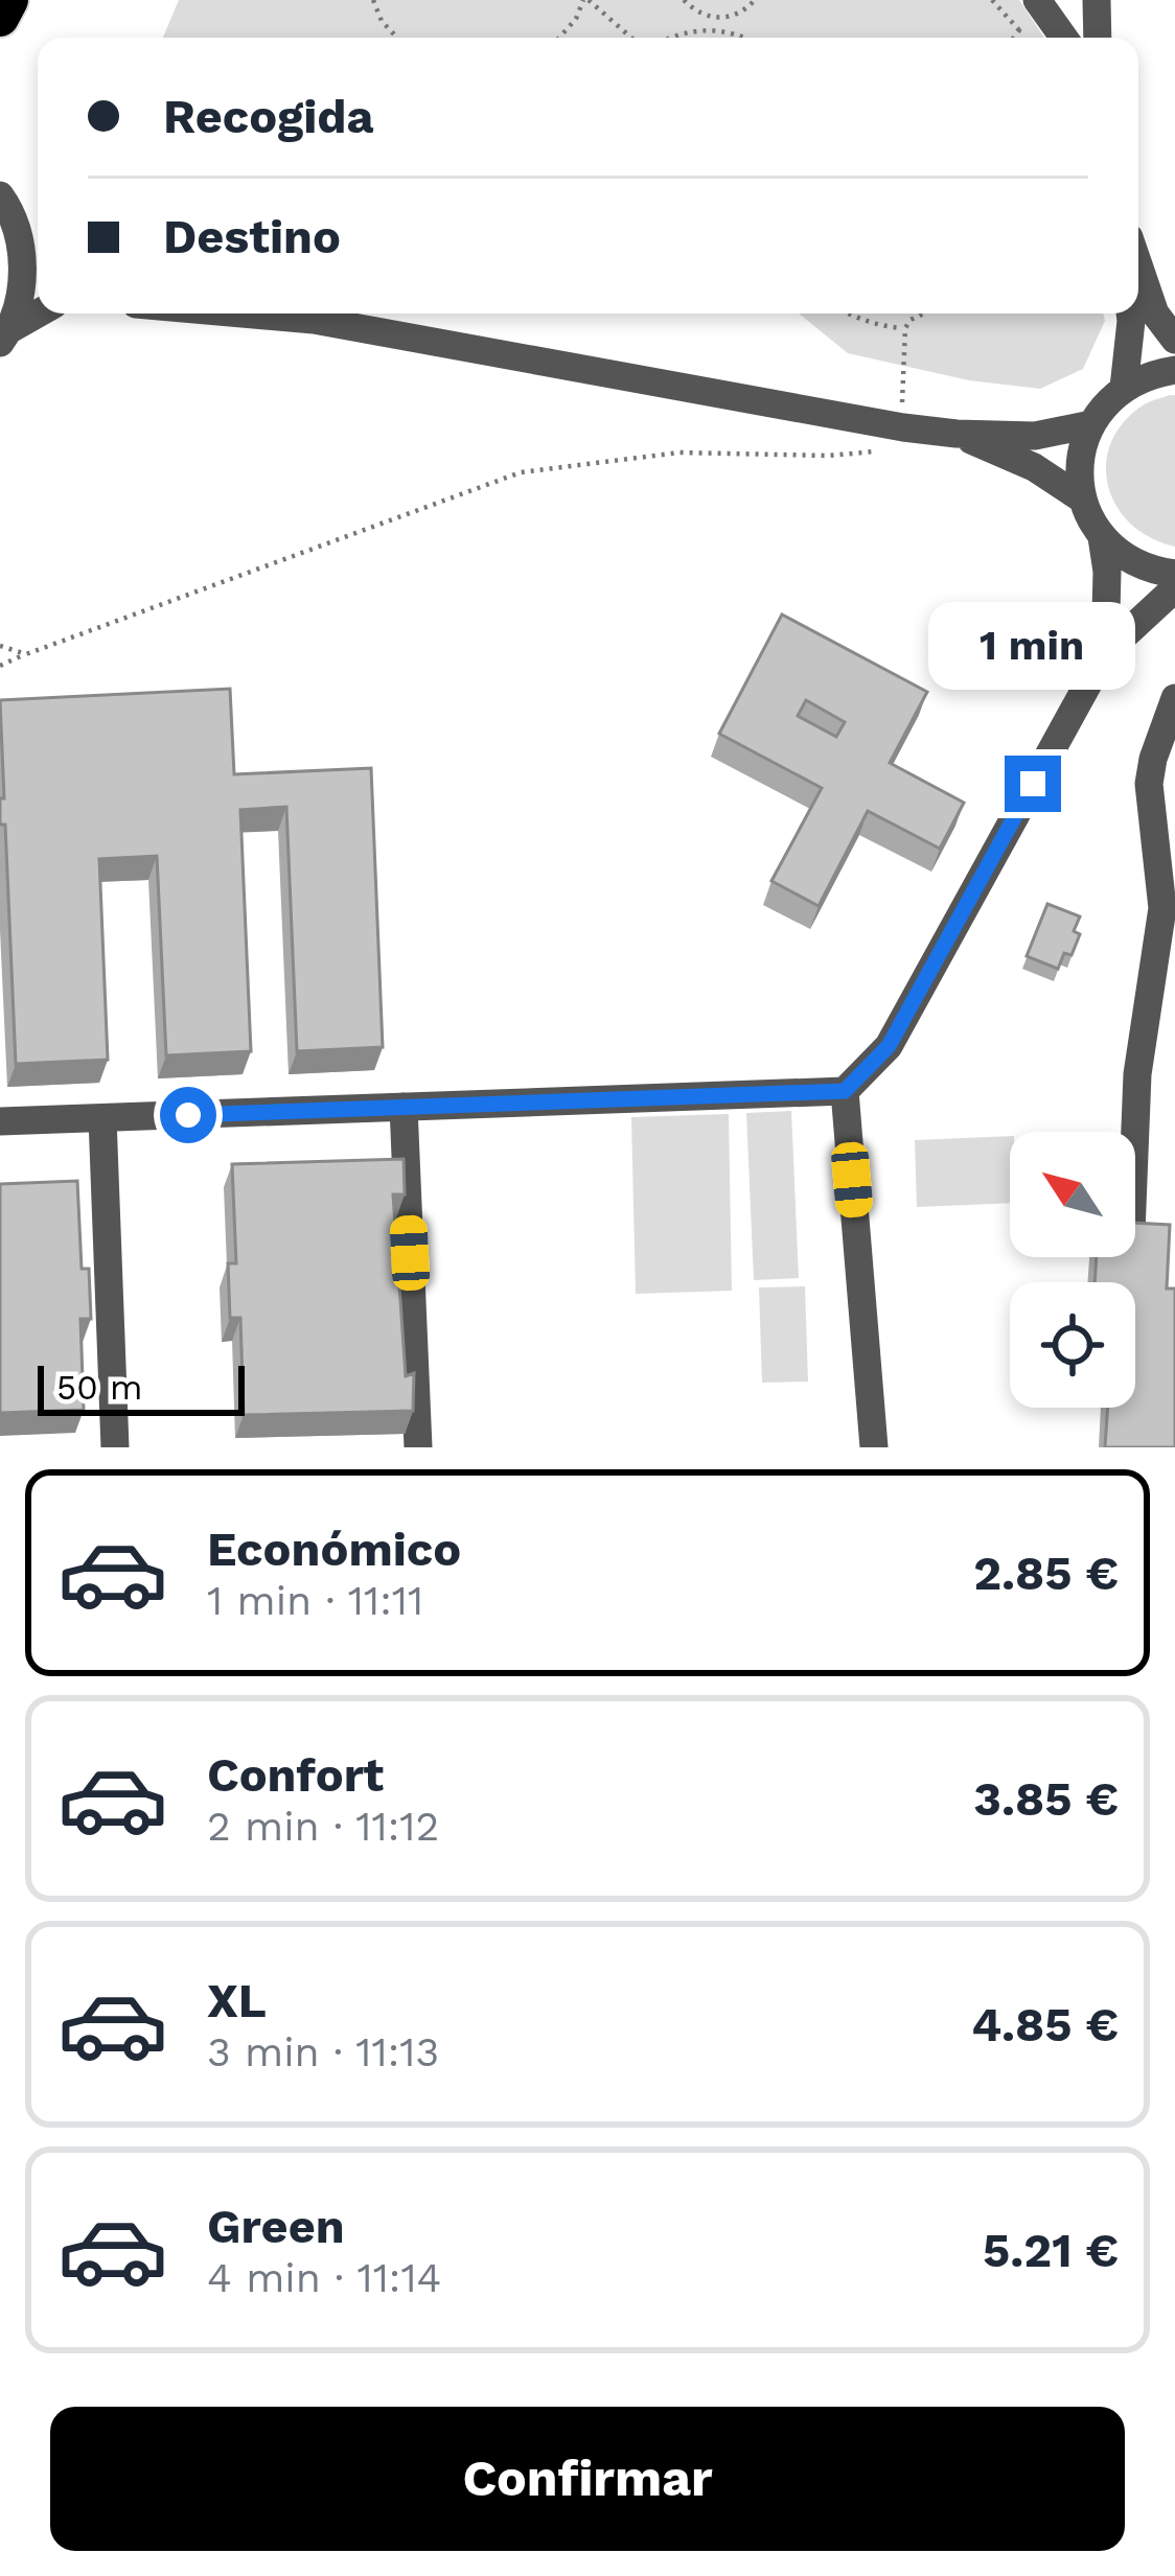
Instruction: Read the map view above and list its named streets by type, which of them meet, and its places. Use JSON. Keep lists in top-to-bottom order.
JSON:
{
  "scale_bar": "50 m",
  "north": "top left",
  "page": {
    "banner": ["Recogida", "Destino"],
    "bubble": "1 min",
    "scale": "50 m",
    "list": [
      {
        "name": "Económico",
        "note": "1 min · 11:11",
        "value": "2.85 €"
      },
      {
        "name": "Confort",
        "note": "2 min · 11:12",
        "value": "3.85 €"
      },
      {
        "name": "XL",
        "note": "3 min · 11:13",
        "value": "4.85 €"
      },
      {
        "name": "Green",
        "note": "4 min · 11:14",
        "value": "5.21 €"
      }
    ],
    "buttons": "Confirmar"
  }
}
